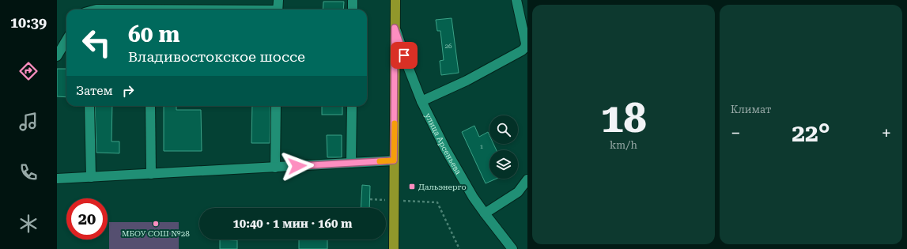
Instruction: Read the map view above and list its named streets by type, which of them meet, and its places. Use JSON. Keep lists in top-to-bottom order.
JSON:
{
  "streets": {
    "street": ["улица Арсеньева"]
  },
  "places": {
    "transit": ["Дальэнерго"],
    "other": ["МБОУ СОШ №28"]
  },
  "house_numbers": ["26", "1"],
  "page": {
    "tabs": "10:39",
    "tile": [
      ["18", "km/h"],
      "Климат"
    ],
    "turn": ["60 m", "Владивостокское шоссе"],
    "then": "Затем",
    "heat": ["−", "22°", "+"],
    "limit": "20",
    "trip": "10:40 · 1 мин · 160 m"
  }
}
